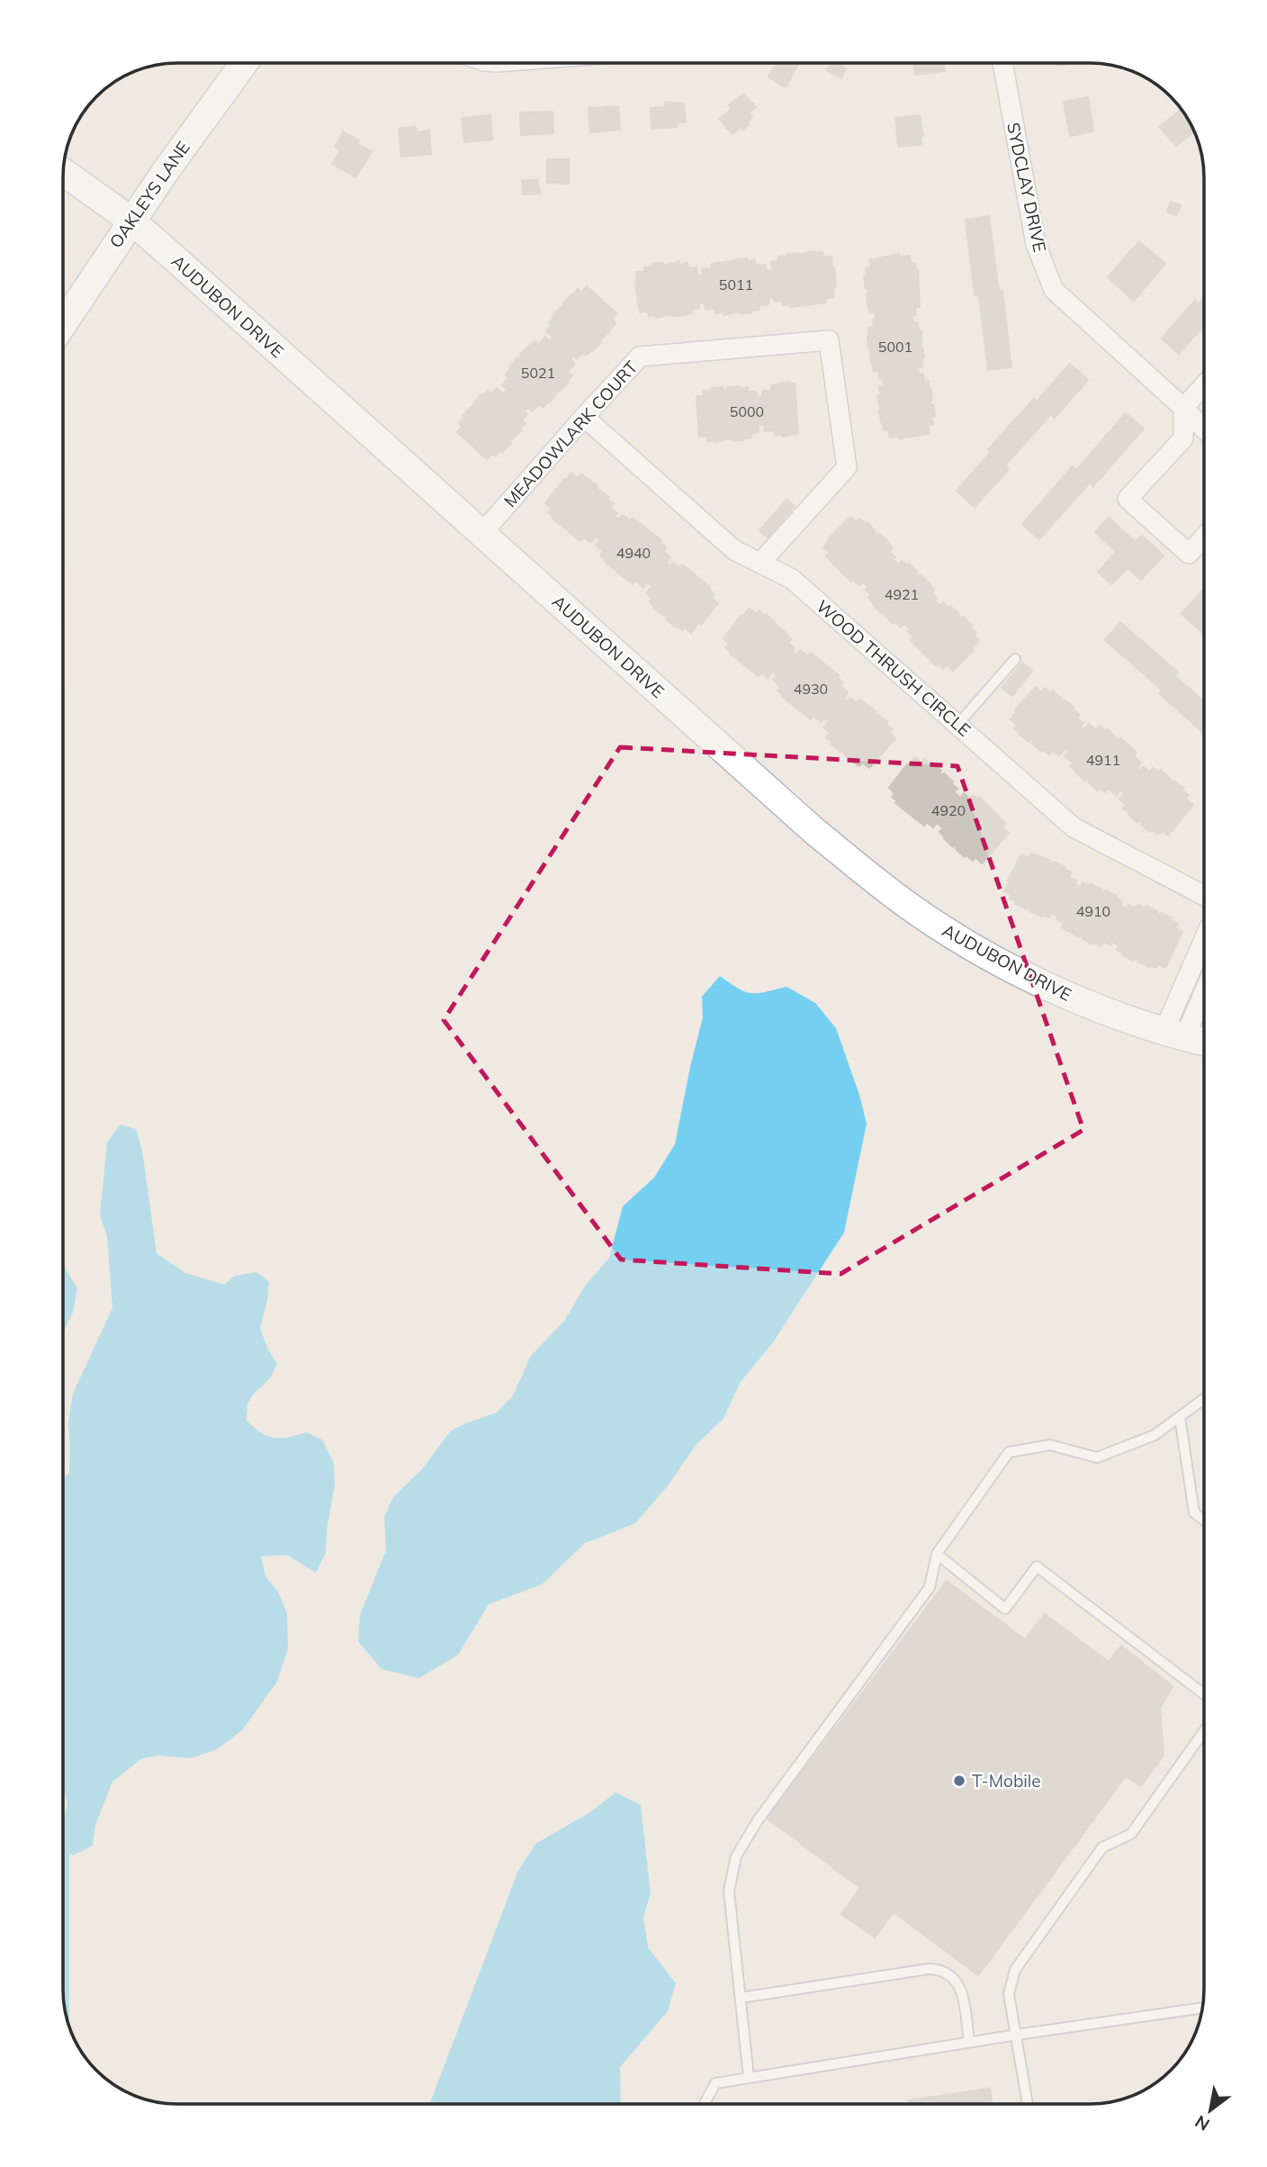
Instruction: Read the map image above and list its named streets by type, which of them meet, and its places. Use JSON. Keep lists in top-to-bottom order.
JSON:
{
  "streets": {
    "street": [
      "SYDCLAY DRIVE",
      "OAKLEYS LANE",
      "AUDUBON DRIVE",
      "MEADOWLARK COURT",
      "WOOD THRUSH CIRCLE"
    ]
  },
  "crossings": [
    ["OAKLEYS LANE", "AUDUBON DRIVE"],
    ["AUDUBON DRIVE", "MEADOWLARK COURT"],
    ["MEADOWLARK COURT", "WOOD THRUSH CIRCLE"]
  ],
  "places": ["T-Mobile"],
  "house_numbers": [
    "5011",
    "5001",
    "5021",
    "5000",
    "4940",
    "4921",
    "4930",
    "4911",
    "4920",
    "4910"
  ],
  "north": "bottom left"
}
